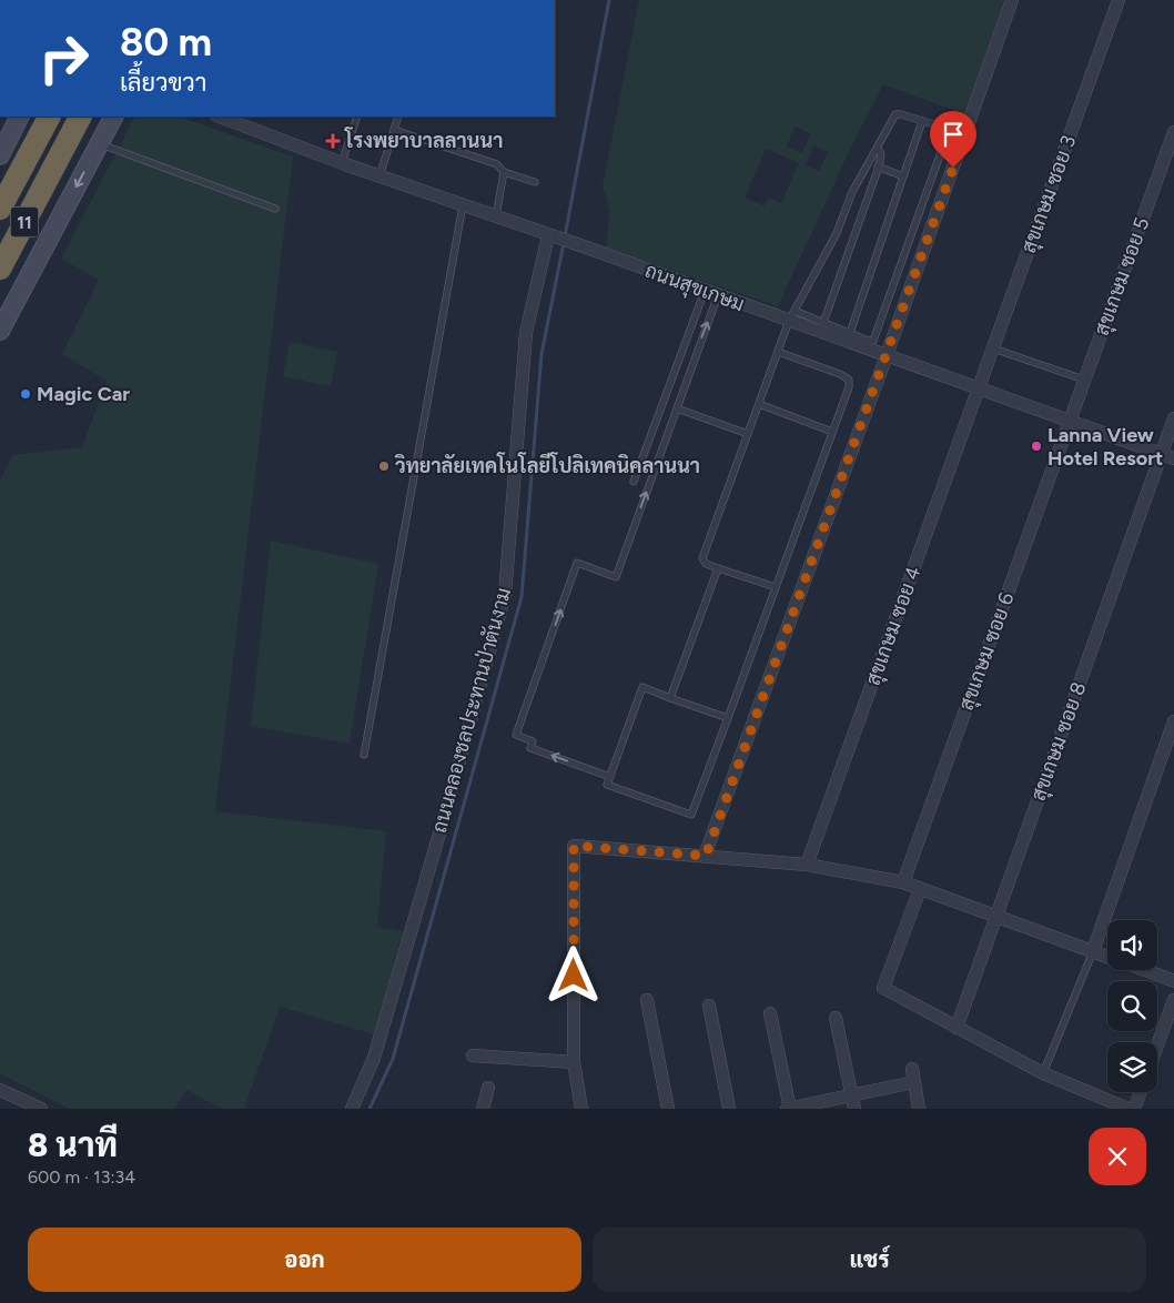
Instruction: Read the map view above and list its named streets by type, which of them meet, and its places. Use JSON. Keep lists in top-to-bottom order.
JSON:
{
  "streets": {
    "highway": ["11"],
    "street": [
      "สุขเกษม ซอย 3",
      "สุขเกษม ซอย 5",
      "ถนนสุขเกษม",
      "สุขเกษม ซอย 4",
      "สุขเกษม ซอย 6",
      "ถนนคลองชลประทานป่าตันงาม",
      "สุขเกษม ซอย 8"
    ]
  },
  "crossings": [
    ["สุขเกษม ซอย 3", "ถนนสุขเกษม"],
    ["สุขเกษม ซอย 3", "สุขเกษม ซอย 4"],
    ["สุขเกษม ซอย 5", "ถนนสุขเกษม"],
    ["สุขเกษม ซอย 5", "สุขเกษม ซอย 6"],
    ["ถนนสุขเกษม", "สุขเกษม ซอย 4"],
    ["ถนนสุขเกษม", "สุขเกษม ซอย 6"],
    ["ถนนสุขเกษม", "ถนนคลองชลประทานป่าตันงาม"],
    ["ถนนสุขเกษม", "สุขเกษม ซอย 8"]
  ],
  "places": {
    "health": ["โรงพยาบาลลานนา"],
    "other": ["Magic Car", "Lanna View Hotel Resort", "วิทยาลัยเทคโนโลยีโปลิเทคนิคลานนา"]
  },
  "page": {
    "turn": ["80 m", "เลี้ยวขวา"],
    "heading": ["8 นาที", "600 m · 13:34"],
    "buttons": ["ออก", "แชร์"]
  }
}
